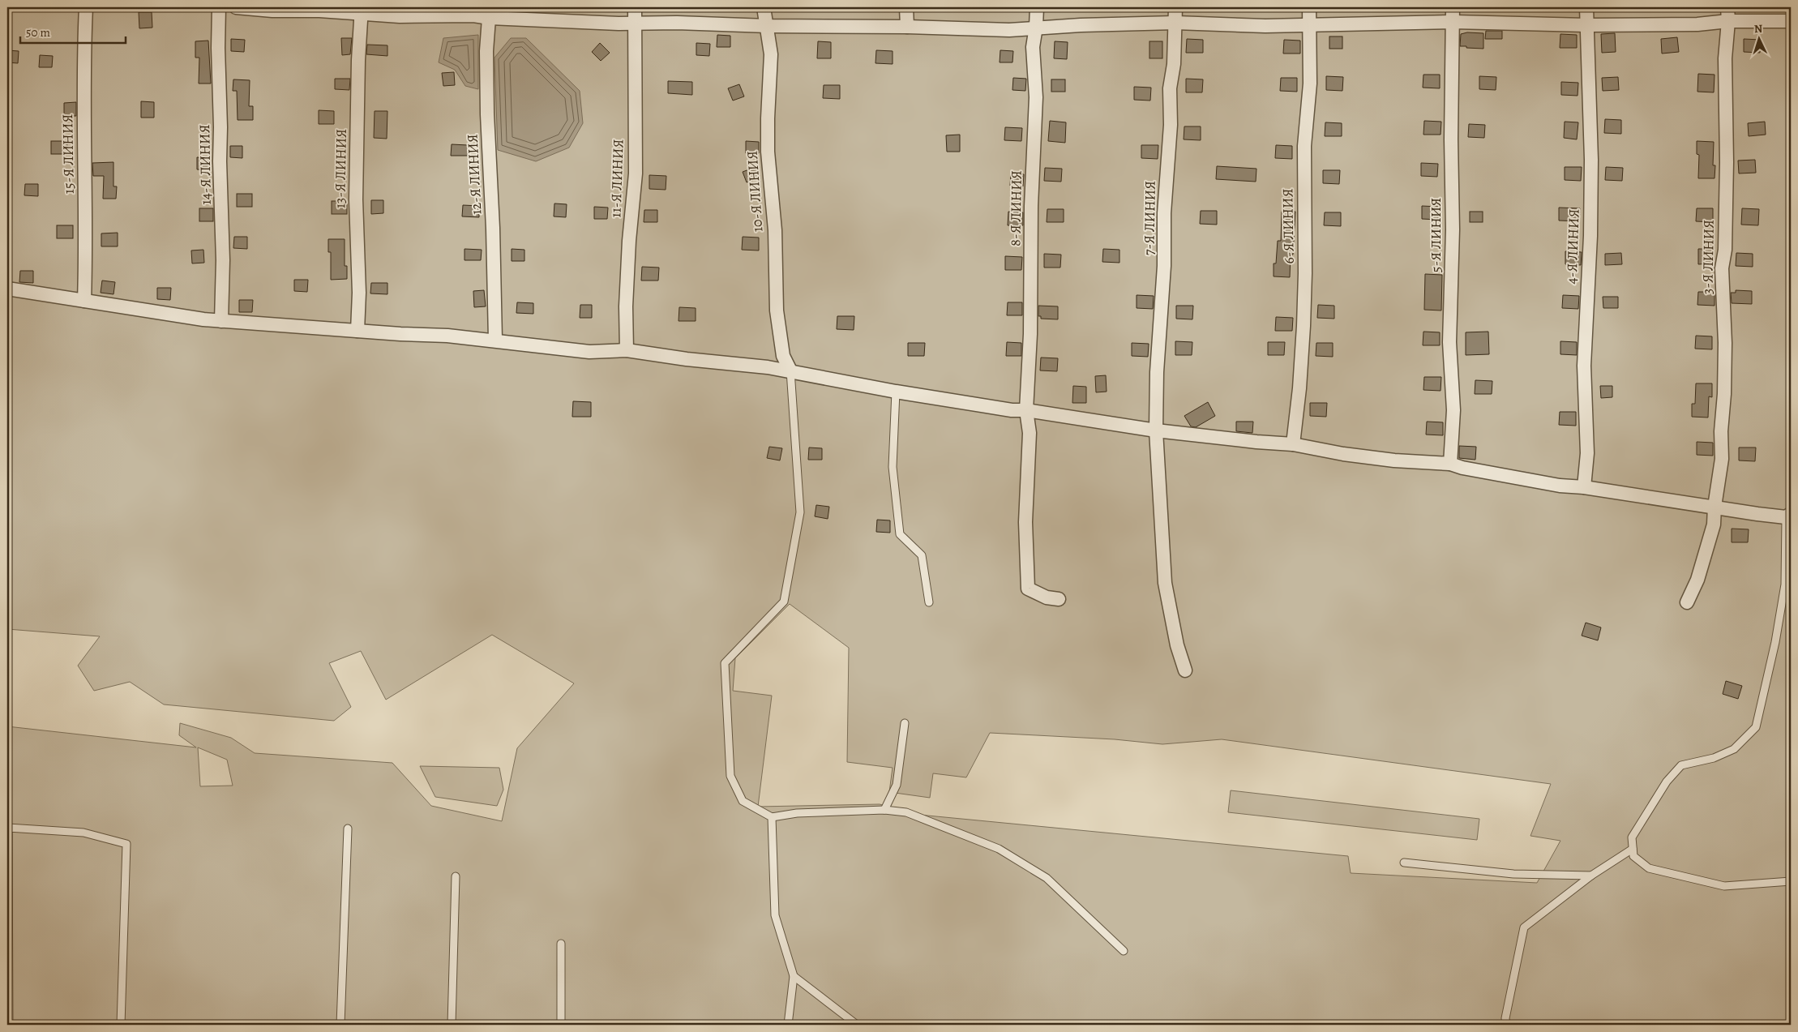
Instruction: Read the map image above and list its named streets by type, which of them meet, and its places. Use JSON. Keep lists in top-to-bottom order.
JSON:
{
  "streets": {
    "street": [
      "15-Я ЛИНИЯ",
      "14-Я ЛИНИЯ",
      "13-Я ЛИНИЯ",
      "12-Я ЛИНИЯ",
      "11-Я ЛИНИЯ",
      "10-Я ЛИНИЯ",
      "8-Я ЛИНИЯ",
      "7-Я ЛИНИЯ",
      "6-Я ЛИНИЯ",
      "5-Я ЛИНИЯ",
      "4-Я ЛИНИЯ",
      "3-Я ЛИНИЯ"
    ]
  },
  "scale_bar": "50 m",
  "north": "top"
}
